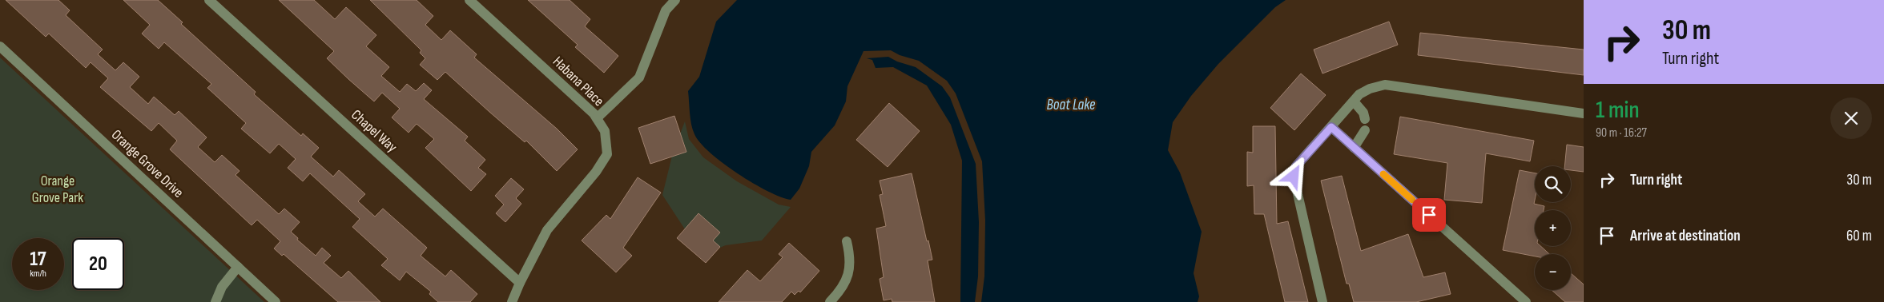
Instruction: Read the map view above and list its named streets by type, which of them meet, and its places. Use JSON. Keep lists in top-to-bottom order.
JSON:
{
  "streets": {
    "street": ["Habana Place", "Chapel Way", "Orange Grove Drive"]
  },
  "crossings": [
    ["Habana Place", "Chapel Way"]
  ],
  "water": ["Boat Lake"],
  "parks": ["Orange Grove Park"],
  "page": {
    "turn": ["30 m", "Turn right"],
    "heading": ["1 min", "90 m · 16:27"],
    "list": [
      {
        "name": "Turn right",
        "value": "30 m"
      },
      {
        "name": "Arrive at destination",
        "value": "60 m"
      }
    ],
    "map_buttons": ["+", "−"],
    "speed": "17 km/h",
    "limit": "20"
  }
}
